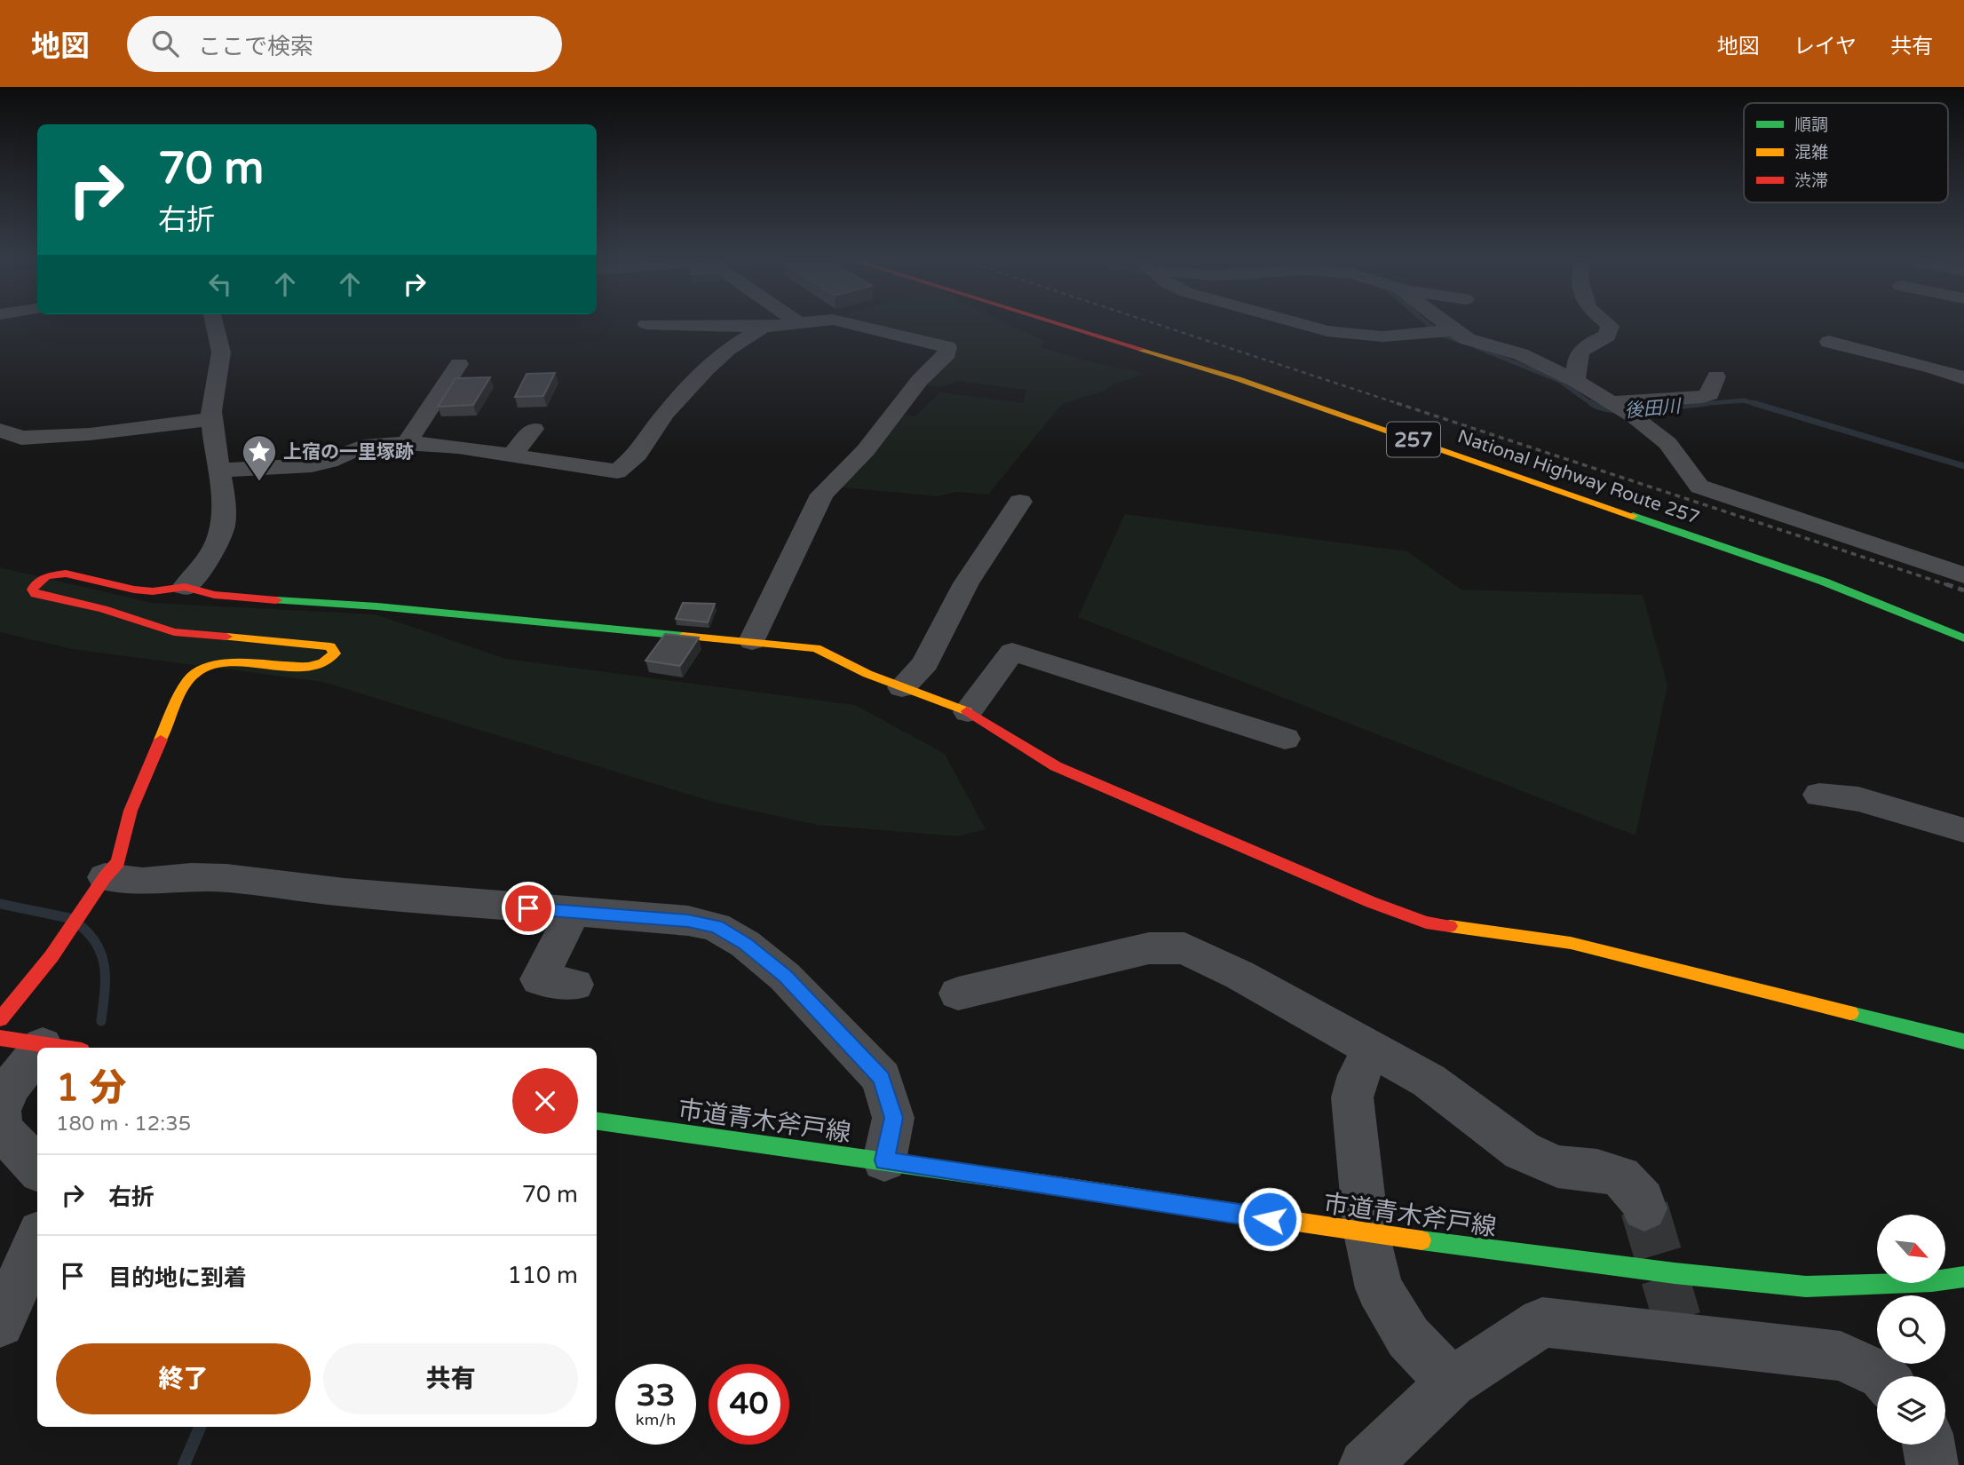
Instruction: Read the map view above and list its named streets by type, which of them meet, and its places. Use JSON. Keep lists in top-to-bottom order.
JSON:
{
  "streets": {
    "main road": ["257", "National Highway Route 257", "市道青木斧戸線"]
  },
  "water": ["後田川"],
  "places": {
    "place": ["上宿の一里塚跡"]
  },
  "legend": ["順調", "混雑", "渋滞"],
  "north": "bottom right",
  "page": {
    "header": "地図",
    "search": "ここで検索",
    "nav": ["地図", "レイヤ", "共有"],
    "turn": ["70 m", "右折"],
    "heading": ["1 分", "180 m · 12:35"],
    "list": [
      {
        "name": "右折",
        "value": "70 m"
      },
      {
        "name": "目的地に到着",
        "value": "110 m"
      }
    ],
    "buttons": ["終了", "共有"],
    "speed": "33 km/h",
    "limit": "40"
  }
}
